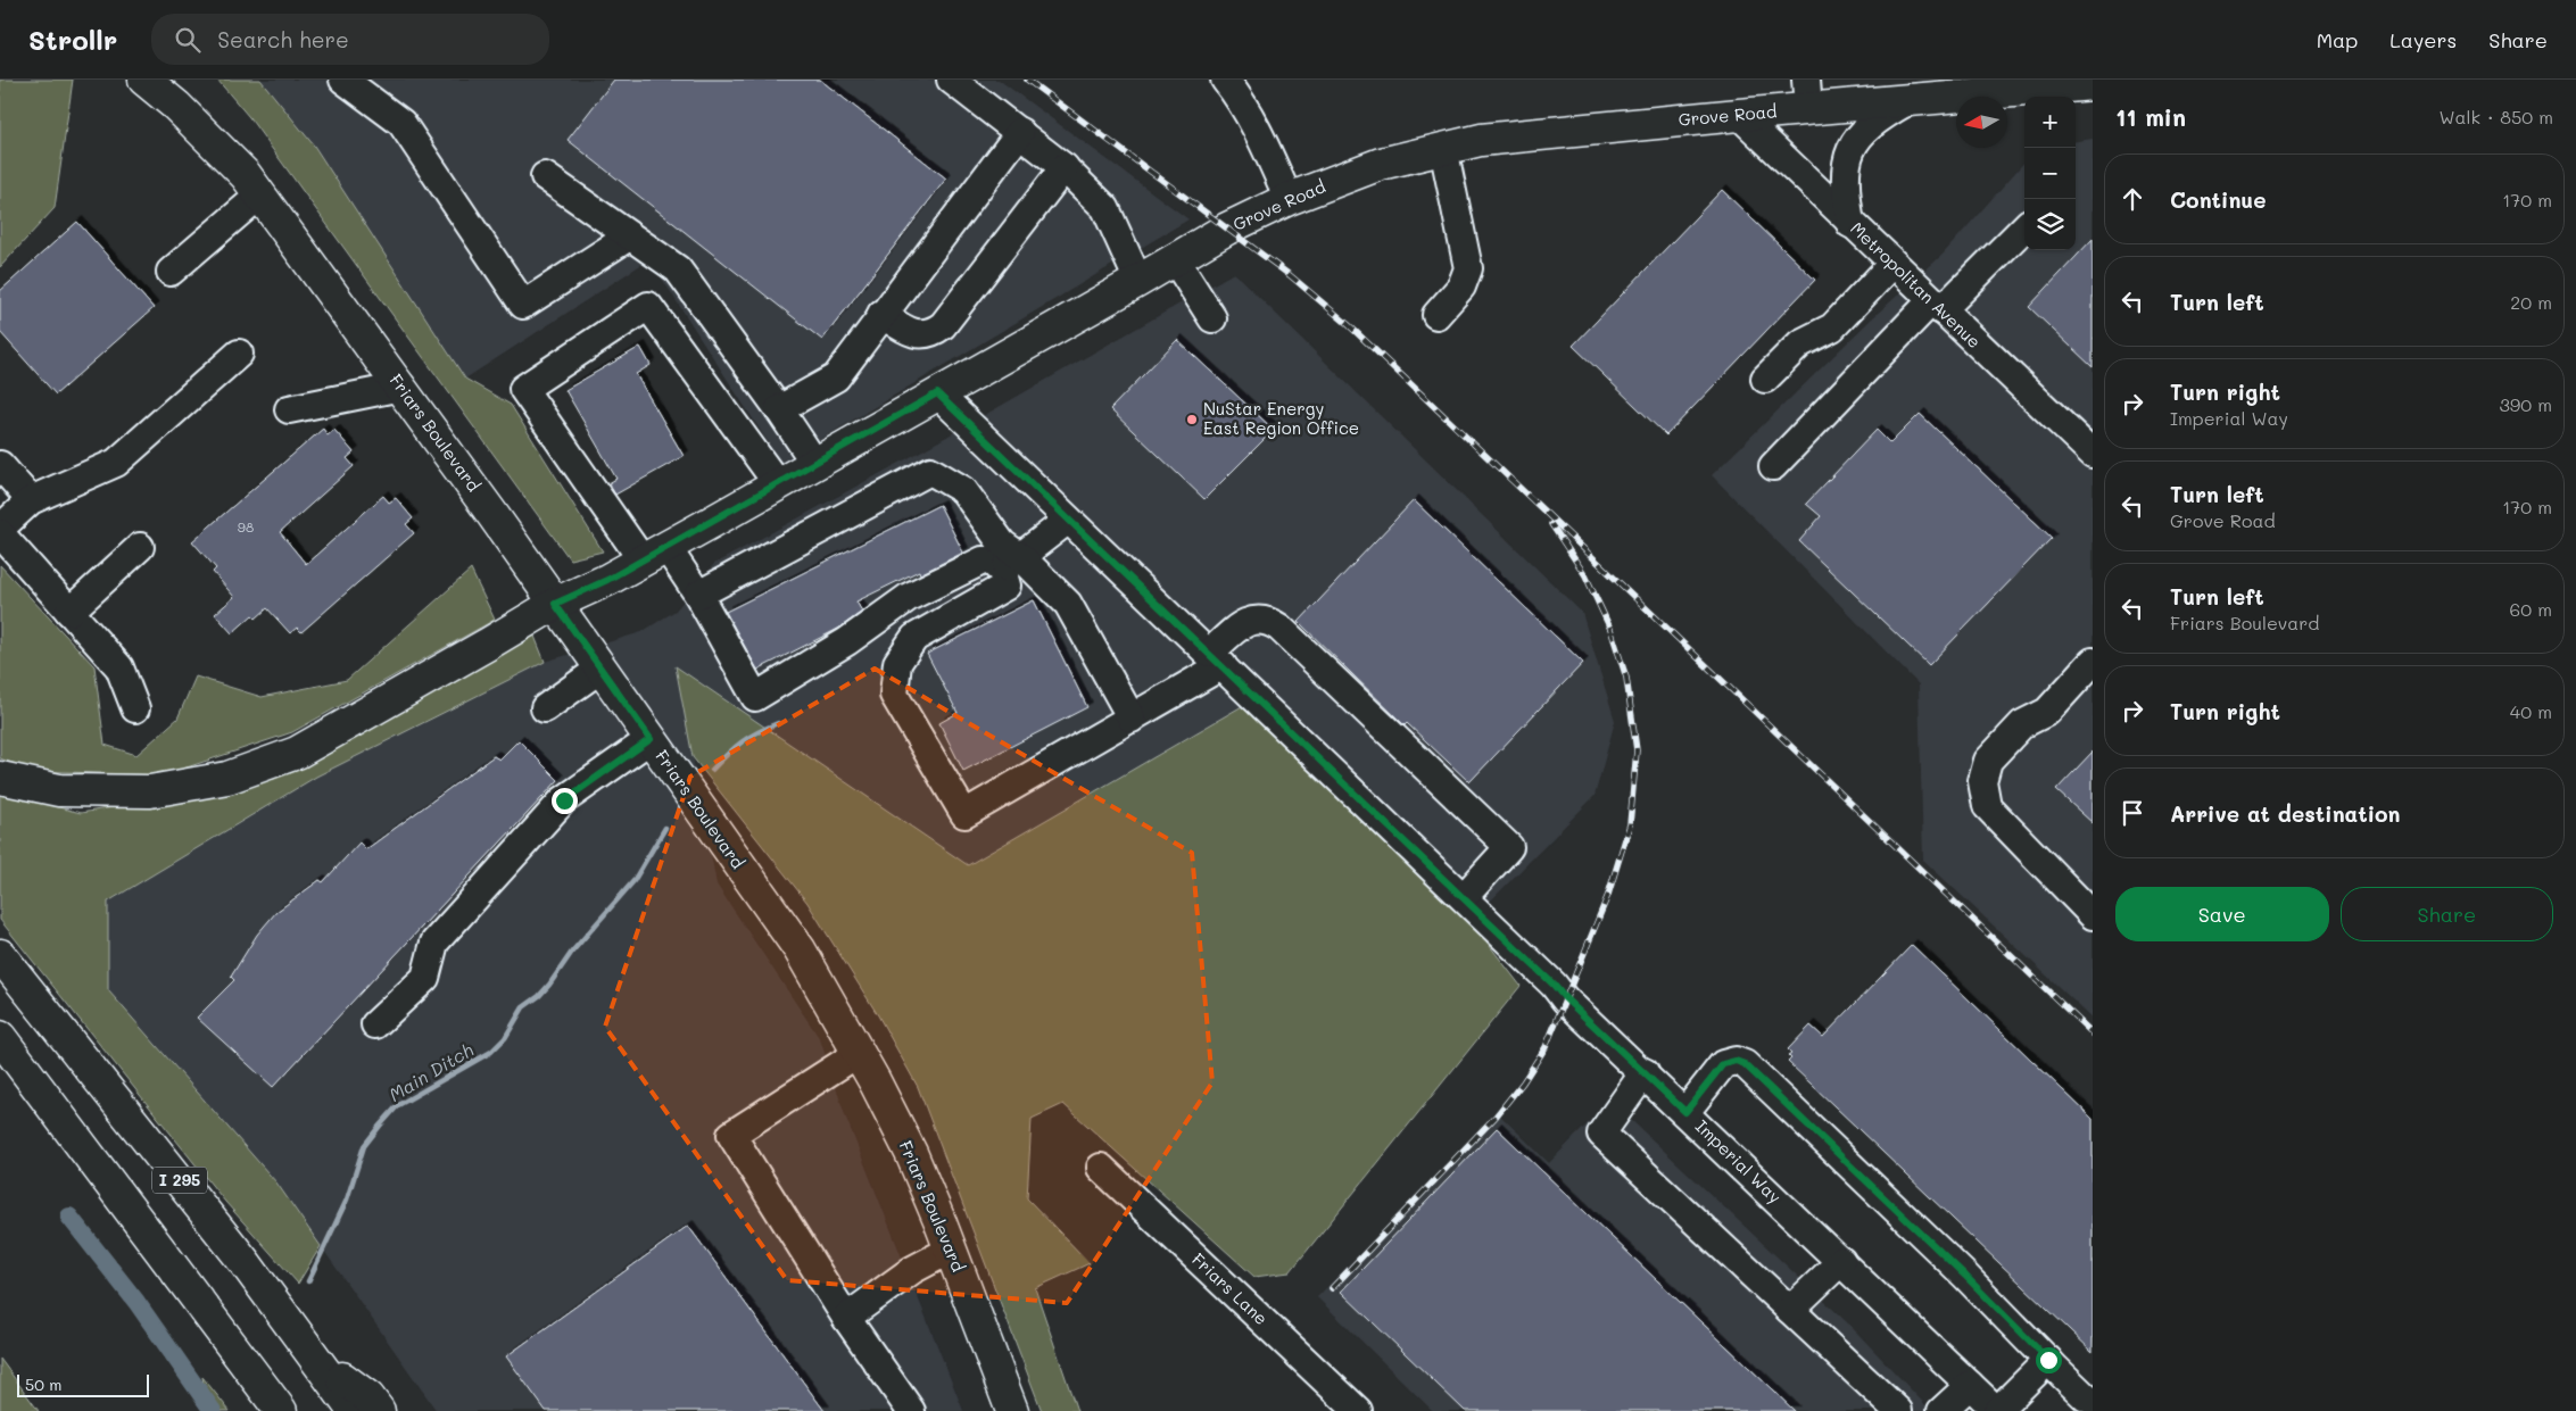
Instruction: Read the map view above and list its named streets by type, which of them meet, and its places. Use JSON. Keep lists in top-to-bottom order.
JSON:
{
  "streets": {
    "main road": ["Grove Road", "Friars Boulevard", "I 295"],
    "street": ["Metropolitan Avenue", "Imperial Way", "Friars Lane"]
  },
  "crossings": [
    ["Grove Road", "Metropolitan Avenue"],
    ["Grove Road", "Friars Boulevard"],
    ["Grove Road", "Imperial Way"]
  ],
  "water": ["Main Ditch"],
  "places": ["NuStar Energy East Region Office"],
  "house_numbers": ["98"],
  "scale_bar": "50 m",
  "north": "left",
  "page": {
    "header": "Strollr",
    "search": "Search here",
    "nav": ["Map", "Layers", "Share"],
    "heading": ["11 min", "Walk · 850 m"],
    "map_buttons": ["+", "−"],
    "list": [
      ["Continue", "170 m"],
      ["Turn left", "20 m"],
      ["Turn right", "Imperial Way", "390 m"],
      ["Turn left", "Grove Road", "170 m"],
      ["Turn left", "Friars Boulevard", "60 m"],
      ["Turn right", "40 m"],
      "Arrive at destination"
    ],
    "buttons": ["Save", "Share"],
    "scale": "50 m"
  }
}
